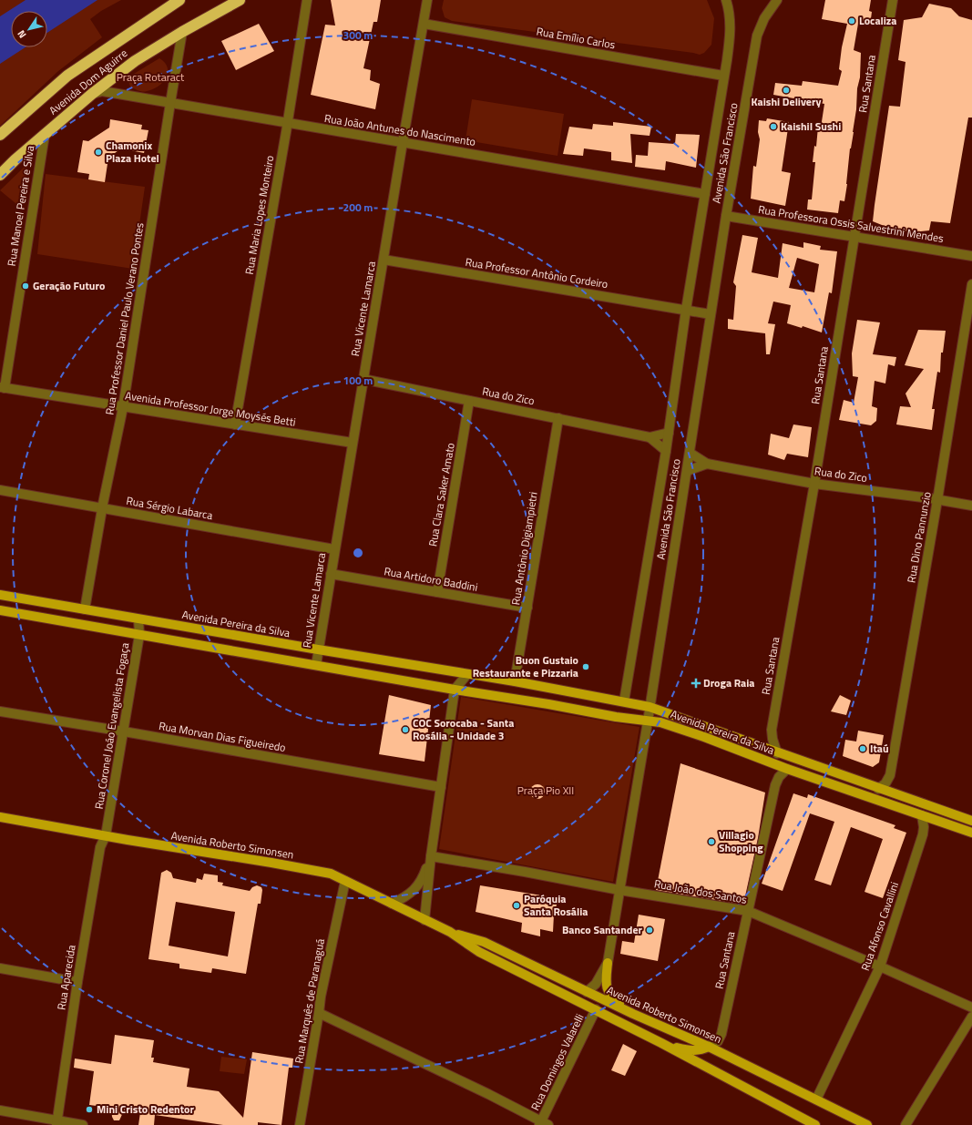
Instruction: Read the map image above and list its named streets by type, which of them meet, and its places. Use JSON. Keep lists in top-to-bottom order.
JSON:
{
  "streets": {
    "highway": ["Avenida Dom Aguirre"],
    "main road": ["Avenida Pereira da Silva", "Avenida Roberto Simonsen"],
    "street": [
      "Rua Emílio Carlos",
      "Rua Santana",
      "Rua João Antunes do Nascimento",
      "Avenida São Francisco",
      "Rua Manoel Pereira e Silva",
      "Rua Maria Lopes Monteiro",
      "Rua Professora Ossis Salvestrini Mendes",
      "Rua Professor Antônio Cordeiro",
      "Rua Vicente Lamarca",
      "Rua Professor Daniel Paulo Verano Pontes",
      "Rua do Zico",
      "Avenida Professor Jorge Moysés Betti",
      "Rua Clara Saker Amato",
      "Rua Sérgio Labarca",
      "Rua Dino Pannunzio",
      "Rua Antônio Digiampietri",
      "Rua Artidoro Baddini",
      "Rua Coronel Joáo Evangelista Fogaça",
      "Rua Morvan Dias Figueiredo",
      "Rua João dos Santos",
      "Rua Afonso Cavallini",
      "Rua Aparecida",
      "Rua Marquês de Paranaguá",
      "Rua Domingos Valarelli"
    ]
  },
  "crossings": [
    ["Rua Emílio Carlos", "Avenida São Francisco"],
    ["Rua Emílio Carlos", "Rua Vicente Lamarca"],
    ["Avenida Dom Aguirre", "Rua João Antunes do Nascimento"],
    ["Avenida Dom Aguirre", "Rua Manoel Pereira e Silva"],
    ["Avenida Dom Aguirre", "Rua Professor Daniel Paulo Verano Pontes"],
    ["Rua Santana", "Rua Professora Ossis Salvestrini Mendes"],
    ["Rua Santana", "Rua do Zico"],
    ["Rua Santana", "Avenida Pereira da Silva"],
    ["Rua Santana", "Avenida Roberto Simonsen"],
    ["Rua Santana", "Rua João dos Santos"],
    ["Rua João Antunes do Nascimento", "Avenida São Francisco"],
    ["Rua João Antunes do Nascimento", "Rua Maria Lopes Monteiro"],
    ["Rua João Antunes do Nascimento", "Rua Vicente Lamarca"],
    ["Rua João Antunes do Nascimento", "Rua Professor Daniel Paulo Verano Pontes"],
    ["Avenida São Francisco", "Rua Professora Ossis Salvestrini Mendes"],
    ["Avenida São Francisco", "Rua Professor Antônio Cordeiro"],
    ["Avenida São Francisco", "Rua do Zico"],
    ["Avenida São Francisco", "Avenida Pereira da Silva"],
    ["Rua Manoel Pereira e Silva", "Avenida Professor Jorge Moysés Betti"],
    ["Rua Maria Lopes Monteiro", "Avenida Professor Jorge Moysés Betti"],
    ["Rua Professor Antônio Cordeiro", "Rua Vicente Lamarca"],
    ["Rua Vicente Lamarca", "Rua do Zico"],
    ["Rua Vicente Lamarca", "Avenida Professor Jorge Moysés Betti"],
    ["Rua Vicente Lamarca", "Rua Sérgio Labarca"],
    ["Rua Vicente Lamarca", "Rua Artidoro Baddini"],
    ["Rua Vicente Lamarca", "Avenida Pereira da Silva"],
    ["Rua Professor Daniel Paulo Verano Pontes", "Avenida Professor Jorge Moysés Betti"],
    ["Rua Professor Daniel Paulo Verano Pontes", "Rua Sérgio Labarca"],
    ["Rua Professor Daniel Paulo Verano Pontes", "Avenida Pereira da Silva"],
    ["Rua do Zico", "Rua Clara Saker Amato"],
    ["Rua do Zico", "Rua Dino Pannunzio"],
    ["Rua do Zico", "Rua Antônio Digiampietri"],
    ["Rua Clara Saker Amato", "Rua Artidoro Baddini"],
    ["Rua Dino Pannunzio", "Avenida Pereira da Silva"],
    ["Rua Antônio Digiampietri", "Rua Artidoro Baddini"],
    ["Rua Antônio Digiampietri", "Avenida Pereira da Silva"],
    ["Avenida Pereira da Silva", "Rua Coronel Joáo Evangelista Fogaça"],
    ["Avenida Pereira da Silva", "Rua Afonso Cavallini"],
    ["Rua Coronel Joáo Evangelista Fogaça", "Rua Morvan Dias Figueiredo"],
    ["Rua Coronel Joáo Evangelista Fogaça", "Avenida Roberto Simonsen"],
    ["Rua Coronel Joáo Evangelista Fogaça", "Rua Aparecida"],
    ["Avenida Roberto Simonsen", "Rua Afonso Cavallini"],
    ["Avenida Roberto Simonsen", "Rua Aparecida"],
    ["Avenida Roberto Simonsen", "Rua Marquês de Paranaguá"],
    ["Avenida Roberto Simonsen", "Rua Domingos Valarelli"],
    ["Rua João dos Santos", "Rua Afonso Cavallini"]
  ],
  "parks": ["Praça Rotaract", "Praça Pio XII"],
  "places": {
    "other": [
      "Localiza",
      "Kaishi Delivery",
      "KaishiI Sushi",
      "Chamonix Plaza Hotel",
      "Geração Futuro",
      "Buon Gustaio Restaurante e Pizzaria",
      "COC Sorocaba - Santa Rosália - Unidade 3",
      "Itaú",
      "Villagio Shopping",
      "Paróquia Santa Rosália",
      "Banco Santander",
      "Mini Cristo Redentor"
    ],
    "health": ["Droga Raia"]
  },
  "north": "bottom left",
  "rings": ["300 m", "200 m", "100 m"]
}
